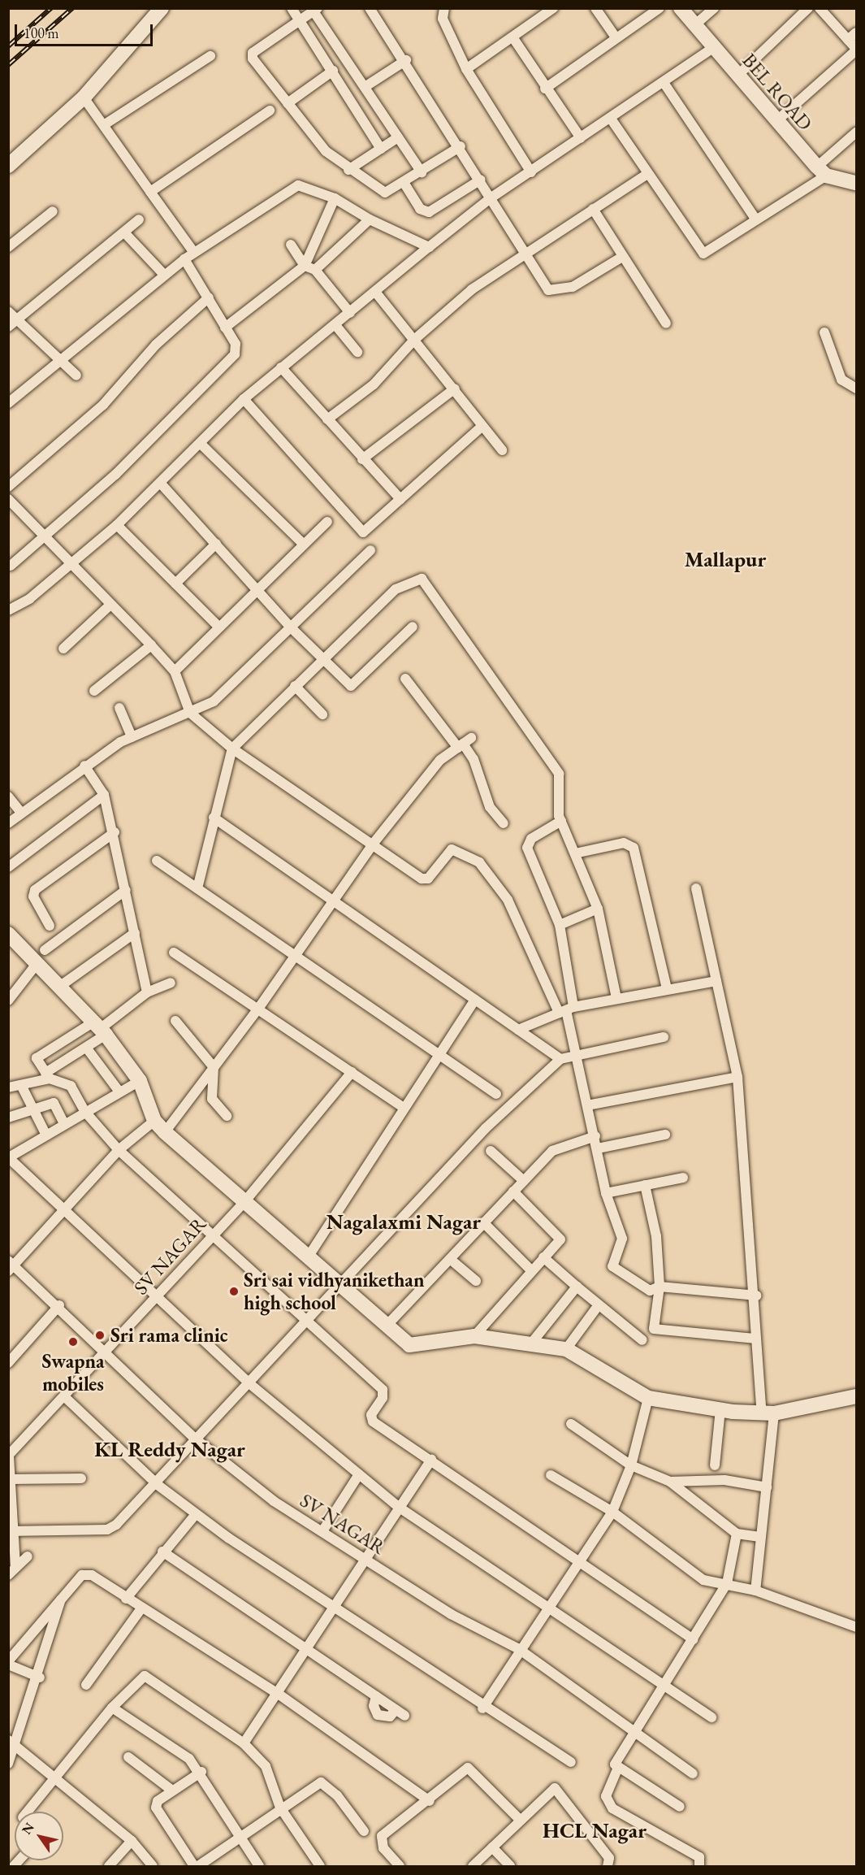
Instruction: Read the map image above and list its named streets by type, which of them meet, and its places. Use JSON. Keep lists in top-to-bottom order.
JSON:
{
  "streets": {
    "street": ["BEL ROAD", "SV NAGAR"]
  },
  "districts": [
    "Mallapur",
    "Nagalaxmi Nagar",
    "KL Reddy Nagar",
    "HCL Nagar"
  ],
  "places": ["Sri sai vidhyanikethan high school", "Sri rama clinic", "Swapna mobiles"],
  "scale_bar": "100 m",
  "north": "top left"
}
